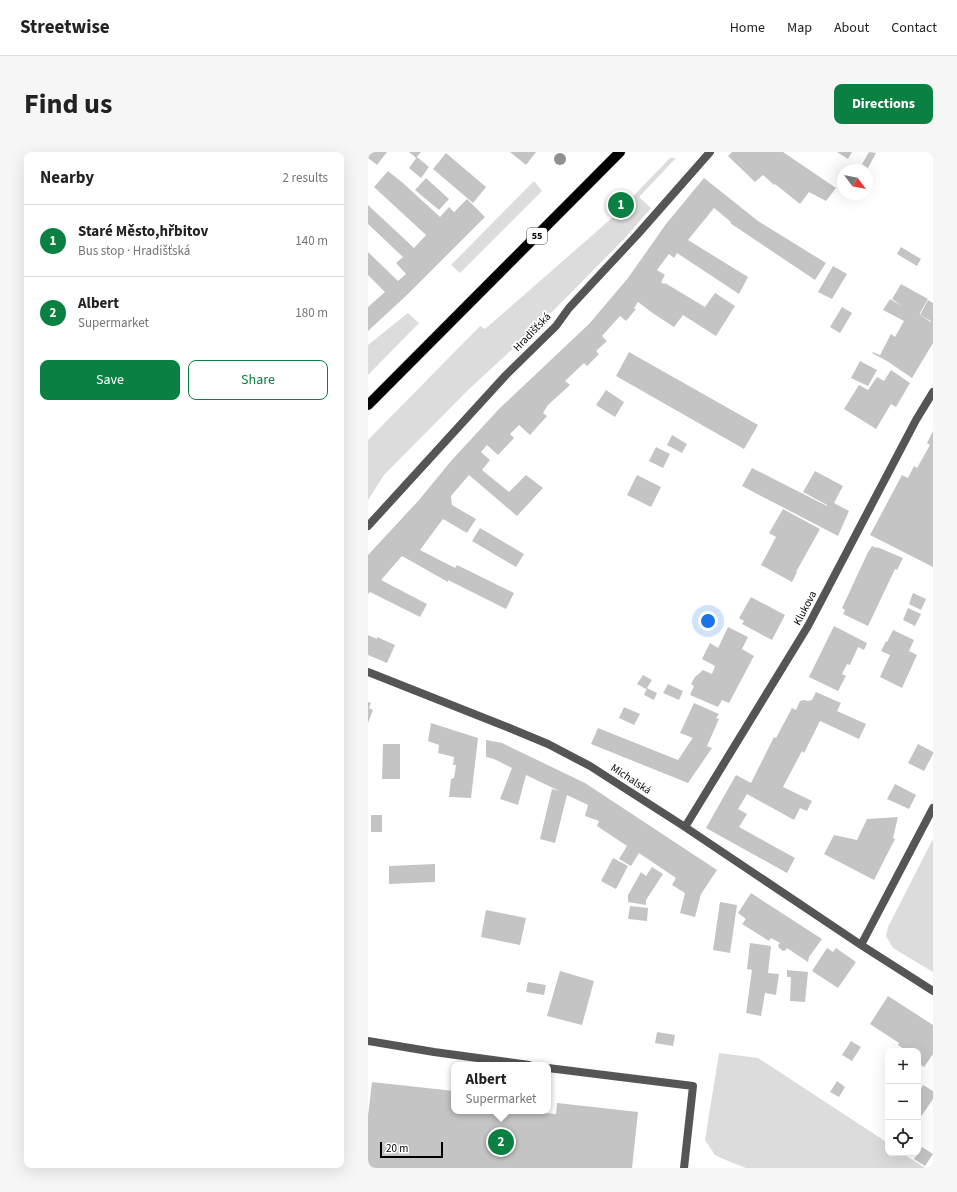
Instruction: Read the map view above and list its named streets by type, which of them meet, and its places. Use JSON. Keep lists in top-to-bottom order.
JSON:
{
  "streets": {
    "main road": ["55"],
    "street": ["Hradišťská", "Klukova", "Michalská"]
  },
  "crossings": [
    ["Klukova", "Michalská"]
  ],
  "scale_bar": "20 m",
  "north": "bottom right",
  "page": {
    "header": "Streetwise",
    "nav": [
      "Home",
      "Map",
      "About",
      "Contact"
    ],
    "title": "Find us",
    "buttons": [
      "Directions",
      ["Save", "Share"]
    ],
    "heading": ["Nearby", "2 results"],
    "pins": ["1", "2"],
    "list": [
      {
        "mark": "1",
        "name": "Staré Město,hřbitov",
        "note": "Bus stop · Hradišťská",
        "value": "140 m"
      },
      {
        "mark": "2",
        "name": "Albert",
        "note": "Supermarket",
        "value": "180 m"
      }
    ],
    "map_buttons": ["+", "−"],
    "popup": ["Albert", "Supermarket"],
    "scale": "20 m"
  }
}
